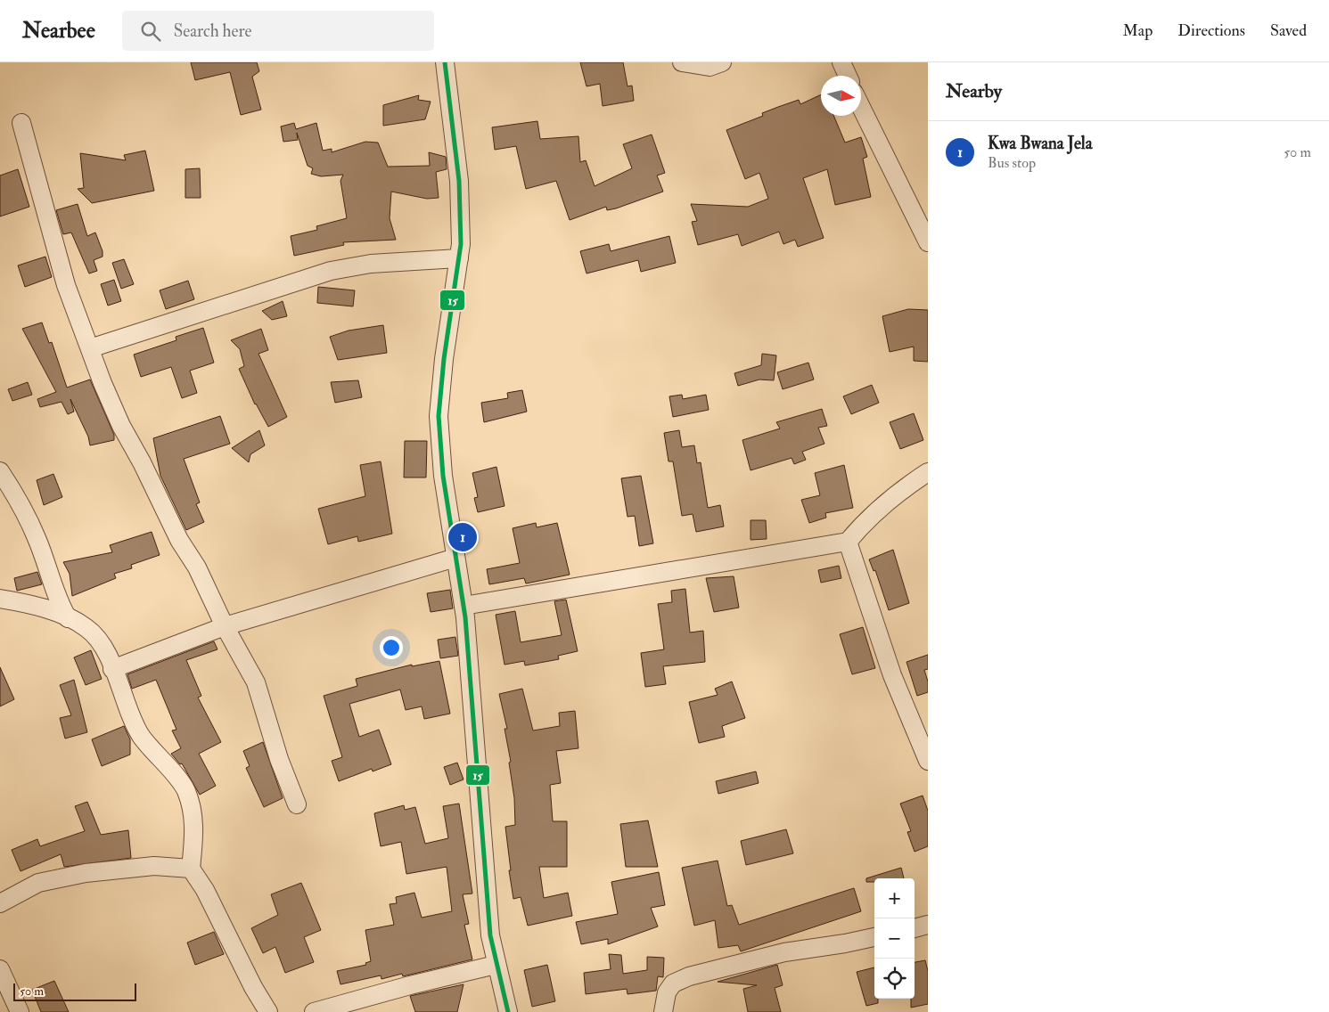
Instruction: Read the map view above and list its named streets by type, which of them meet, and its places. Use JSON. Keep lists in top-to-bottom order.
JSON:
{
  "lines": ["transit line 15"],
  "scale_bar": "50 m",
  "north": "right",
  "page": {
    "header": "Nearbee",
    "search": "Search here",
    "nav": ["Map", "Directions", "Saved"],
    "heading": "Nearby",
    "list": [
      {
        "mark": "1",
        "name": "Kwa Bwana Jela",
        "note": "Bus stop",
        "value": "50 m"
      }
    ],
    "pins": "1",
    "map_buttons": ["+", "−"],
    "scale": "50 m"
  }
}
